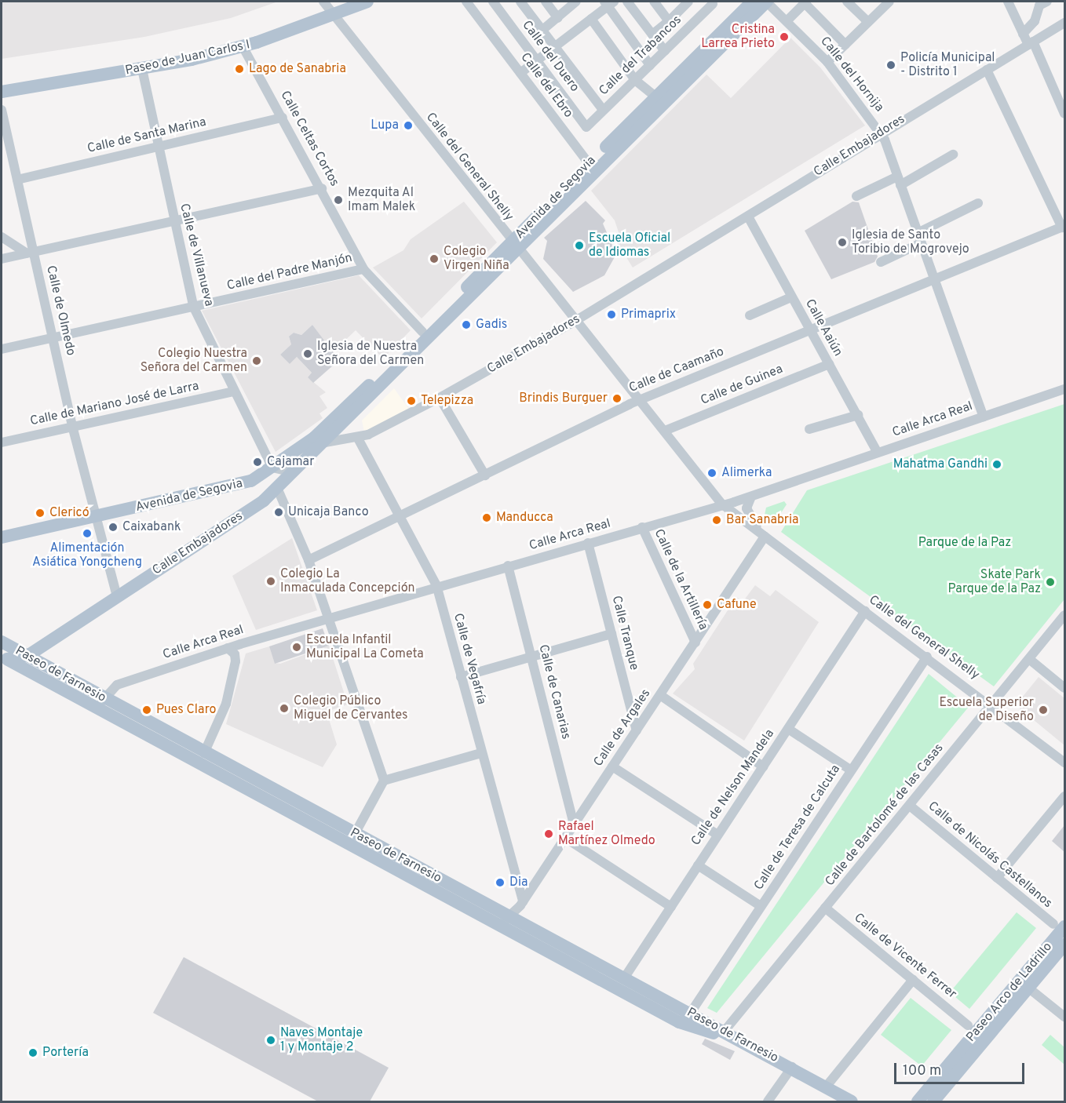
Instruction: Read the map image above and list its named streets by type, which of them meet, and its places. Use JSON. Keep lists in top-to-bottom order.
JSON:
{
  "streets": {
    "main road": [
      "Paseo de Juan Carlos I",
      "Calle Embajadores",
      "Avenida de Segovia",
      "Paseo de Farnesio",
      "Paseo Arco de Ladrillo"
    ],
    "street": [
      "Calle del Trabancos",
      "Calle del Duero",
      "Calle del Hornija",
      "Calle del Ebro",
      "Calle de Santa Marina",
      "Calle Celtas Cortos",
      "Calle del General Shelly",
      "Calle de Villanueva",
      "Calle del Padre Manjón",
      "Calle de Olmedo",
      "Calle Aaiún",
      "Calle de Caamaño",
      "Calle de Guinea",
      "Calle de Mariano José de Larra",
      "Calle Arca Real",
      "Calle de la Artillería",
      "Calle Tranque",
      "Calle de Vegafría",
      "Calle de Canarias",
      "Calle de Argales",
      "Calle de Nelson Mandela",
      "Calle de Bartolomé de las Casas",
      "Calle de Teresa de Calcuta",
      "Calle de Nicolás Castellanos",
      "Calle de Vicente Ferrer"
    ]
  },
  "crossings": [
    ["Calle del Trabancos", "Calle del Duero"],
    ["Paseo de Juan Carlos I", "Calle Celtas Cortos"],
    ["Paseo de Juan Carlos I", "Calle del General Shelly"],
    ["Paseo de Juan Carlos I", "Calle de Villanueva"],
    ["Calle del Hornija", "Calle Embajadores"],
    ["Calle del Hornija", "Avenida de Segovia"],
    ["Calle del Hornija", "Calle de Caamaño"],
    ["Calle del Hornija", "Calle Arca Real"],
    ["Calle del Ebro", "Avenida de Segovia"],
    ["Calle de Santa Marina", "Calle Celtas Cortos"],
    ["Calle de Santa Marina", "Calle de Villanueva"],
    ["Calle de Santa Marina", "Calle de Olmedo"],
    ["Calle Celtas Cortos", "Avenida de Segovia"],
    ["Calle Celtas Cortos", "Calle del Padre Manjón"],
    ["Calle Embajadores", "Calle del General Shelly"],
    ["Calle Embajadores", "Avenida de Segovia"],
    ["Calle Embajadores", "Calle de Olmedo"],
    ["Calle Embajadores", "Calle Aaiún"],
    ["Calle Embajadores", "Calle de Vegafría"],
    ["Calle Embajadores", "Paseo de Farnesio"],
    ["Calle del General Shelly", "Avenida de Segovia"],
    ["Calle del General Shelly", "Calle de Caamaño"],
    ["Calle del General Shelly", "Calle de Guinea"],
    ["Calle del General Shelly", "Calle Arca Real"],
    ["Calle del General Shelly", "Calle de Argales"],
    ["Calle del General Shelly", "Calle de Nelson Mandela"],
    ["Calle del General Shelly", "Calle de Bartolomé de las Casas"],
    ["Calle del General Shelly", "Calle de Teresa de Calcuta"],
    ["Avenida de Segovia", "Calle de Villanueva"],
    ["Avenida de Segovia", "Calle de Olmedo"],
    ["Calle de Villanueva", "Calle del Padre Manjón"],
    ["Calle de Villanueva", "Calle de Mariano José de Larra"],
    ["Calle del Padre Manjón", "Calle de Olmedo"],
    ["Calle de Olmedo", "Calle de Mariano José de Larra"],
    ["Calle Aaiún", "Calle de Caamaño"],
    ["Calle Aaiún", "Calle de Guinea"],
    ["Calle Aaiún", "Calle Arca Real"],
    ["Calle de Caamaño", "Calle de Vegafría"],
    ["Calle Arca Real", "Calle de la Artillería"],
    ["Calle Arca Real", "Calle Tranque"],
    ["Calle Arca Real", "Calle de Vegafría"],
    ["Calle Arca Real", "Paseo de Farnesio"],
    ["Calle Arca Real", "Calle de Canarias"],
    ["Calle de la Artillería", "Calle de Argales"],
    ["Calle Tranque", "Calle de Argales"],
    ["Calle de Vegafría", "Calle de Argales"],
    ["Paseo de Farnesio", "Calle de Argales"],
    ["Paseo de Farnesio", "Calle de Nelson Mandela"],
    ["Paseo de Farnesio", "Calle de Bartolomé de las Casas"],
    ["Paseo de Farnesio", "Calle de Teresa de Calcuta"],
    ["Calle de Canarias", "Calle de Argales"],
    ["Calle de Bartolomé de las Casas", "Calle de Nicolás Castellanos"],
    ["Calle de Bartolomé de las Casas", "Calle de Vicente Ferrer"],
    ["Calle de Nicolás Castellanos", "Paseo Arco de Ladrillo"]
  ],
  "parks": ["Parque de la Paz"],
  "places": [
    "Cristina Larrea Prieto",
    "Policía Municipal - Distrito 1",
    "Lago de Sanabria",
    "Lupa",
    "Mezquita Al Imam Malek",
    "Iglesia de Santo Toribio de Mogrovejo",
    "Escuela Oficial de Idiomas",
    "Colegio Virgen Niña",
    "Primaprix",
    "Gadis",
    "Iglesia de Nuestra Señora del Carmen",
    "Colegio Nuestra Señora del Carmen",
    "Brindis Burguer",
    "Telepizza",
    "Cajamar",
    "Mahatma Gandhi",
    "Alimerka",
    "Unicaja Banco",
    "Clericó",
    "Manducca",
    "Bar Sanabria",
    "Caixabank",
    "Alimentación Asiática Yongcheng",
    "Colegio La Inmaculada Concepción",
    "Skate Park Parque de la Paz",
    "Cafune",
    "Escuela Infantil Municipal La Cometa",
    "Colegio Público Miguel de Cervantes",
    "Pues Claro",
    "Escuela Superior de Diseño",
    "Rafael Martínez Olmedo",
    "Dia",
    "Naves Montaje 1 y Montaje 2",
    "Portería"
  ],
  "scale_bar": "100 m"
}
